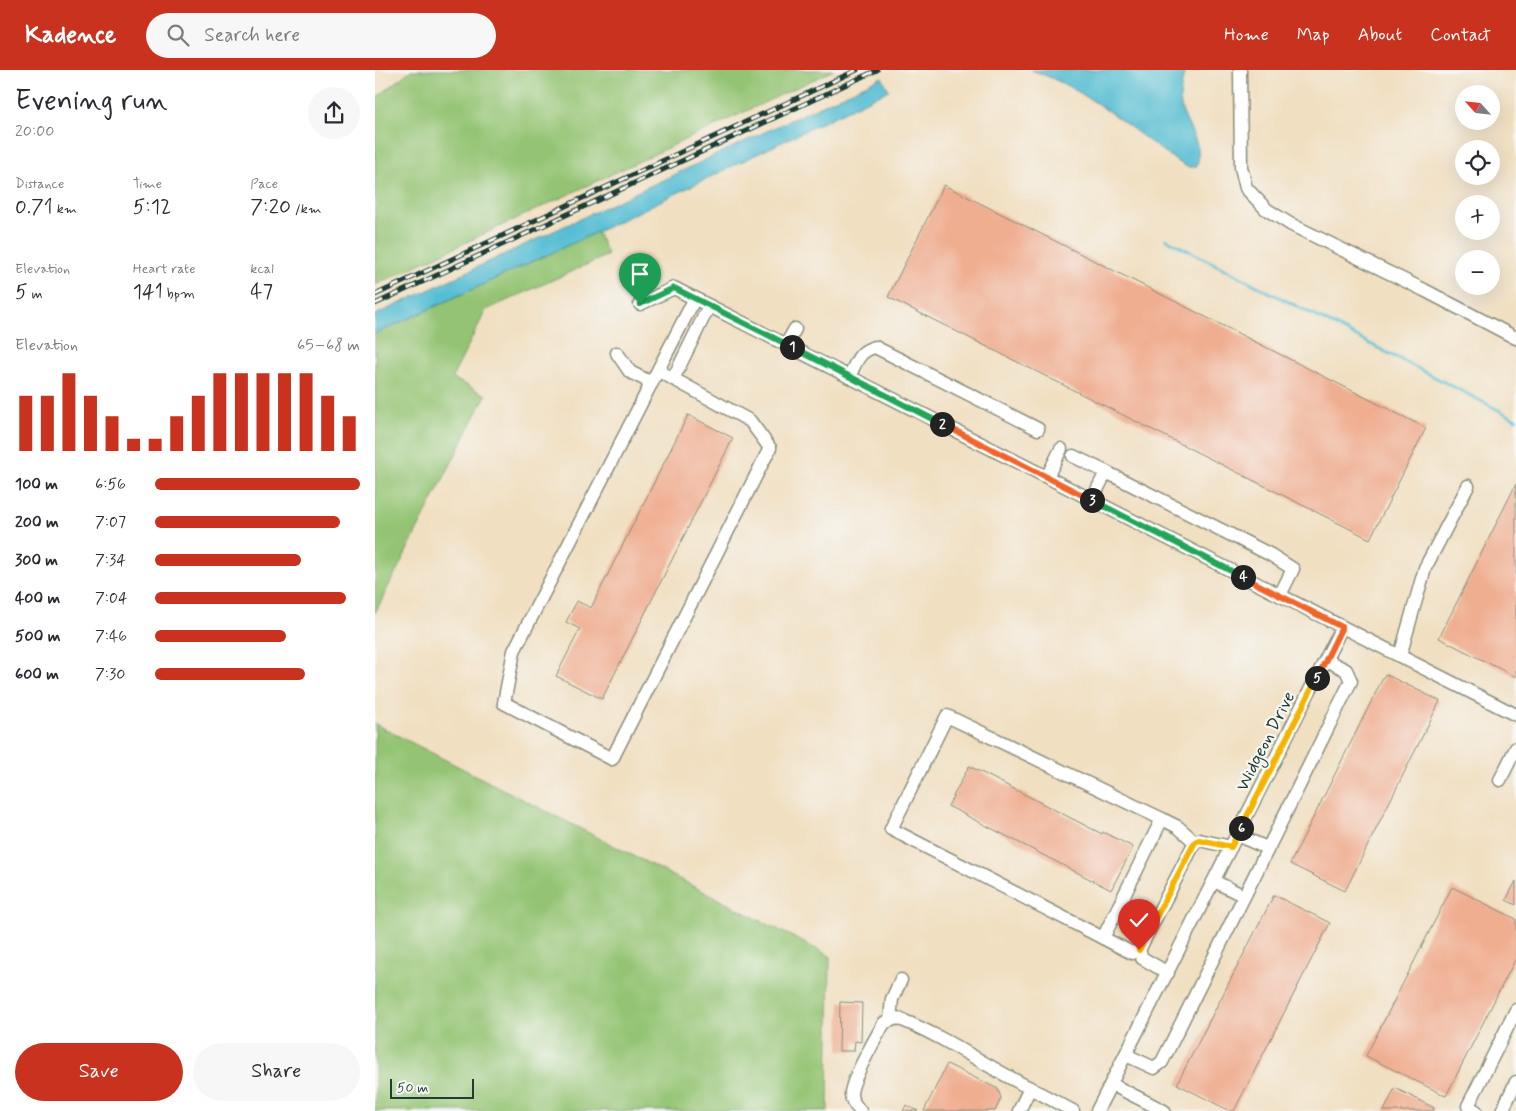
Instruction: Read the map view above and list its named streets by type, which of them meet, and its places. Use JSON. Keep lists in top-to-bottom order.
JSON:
{
  "streets": {
    "street": ["Widgeon Drive"]
  },
  "scale_bar": "50 m",
  "north": "top left",
  "page": {
    "header": "Kadence",
    "search": "Search here",
    "nav": [
      "Home",
      "Map",
      "About",
      "Contact"
    ],
    "heading": ["Evening run", "20:00"],
    "map_buttons": ["+", "−"],
    "stats": [
      ["Distance", "0.71 km"],
      ["Time", "5:12"],
      ["Pace", "7:20 /km"],
      ["Elevation", "5 m"],
      ["Heart rate", "141 bpm"],
      ["kcal", "47"]
    ],
    "chart": ["Elevation", "65–68 m"],
    "pins": [
      "1",
      "2",
      "3",
      "4",
      "5",
      "6"
    ],
    "list": [
      {
        "name": "100 m",
        "note": "6:56"
      },
      {
        "name": "200 m",
        "note": "7:07"
      },
      {
        "name": "300 m",
        "note": "7:34"
      },
      {
        "name": "400 m",
        "note": "7:04"
      },
      {
        "name": "500 m",
        "note": "7:46"
      },
      {
        "name": "600 m",
        "note": "7:30"
      }
    ],
    "buttons": ["Save", "Share"],
    "scale": "50 m"
  }
}
